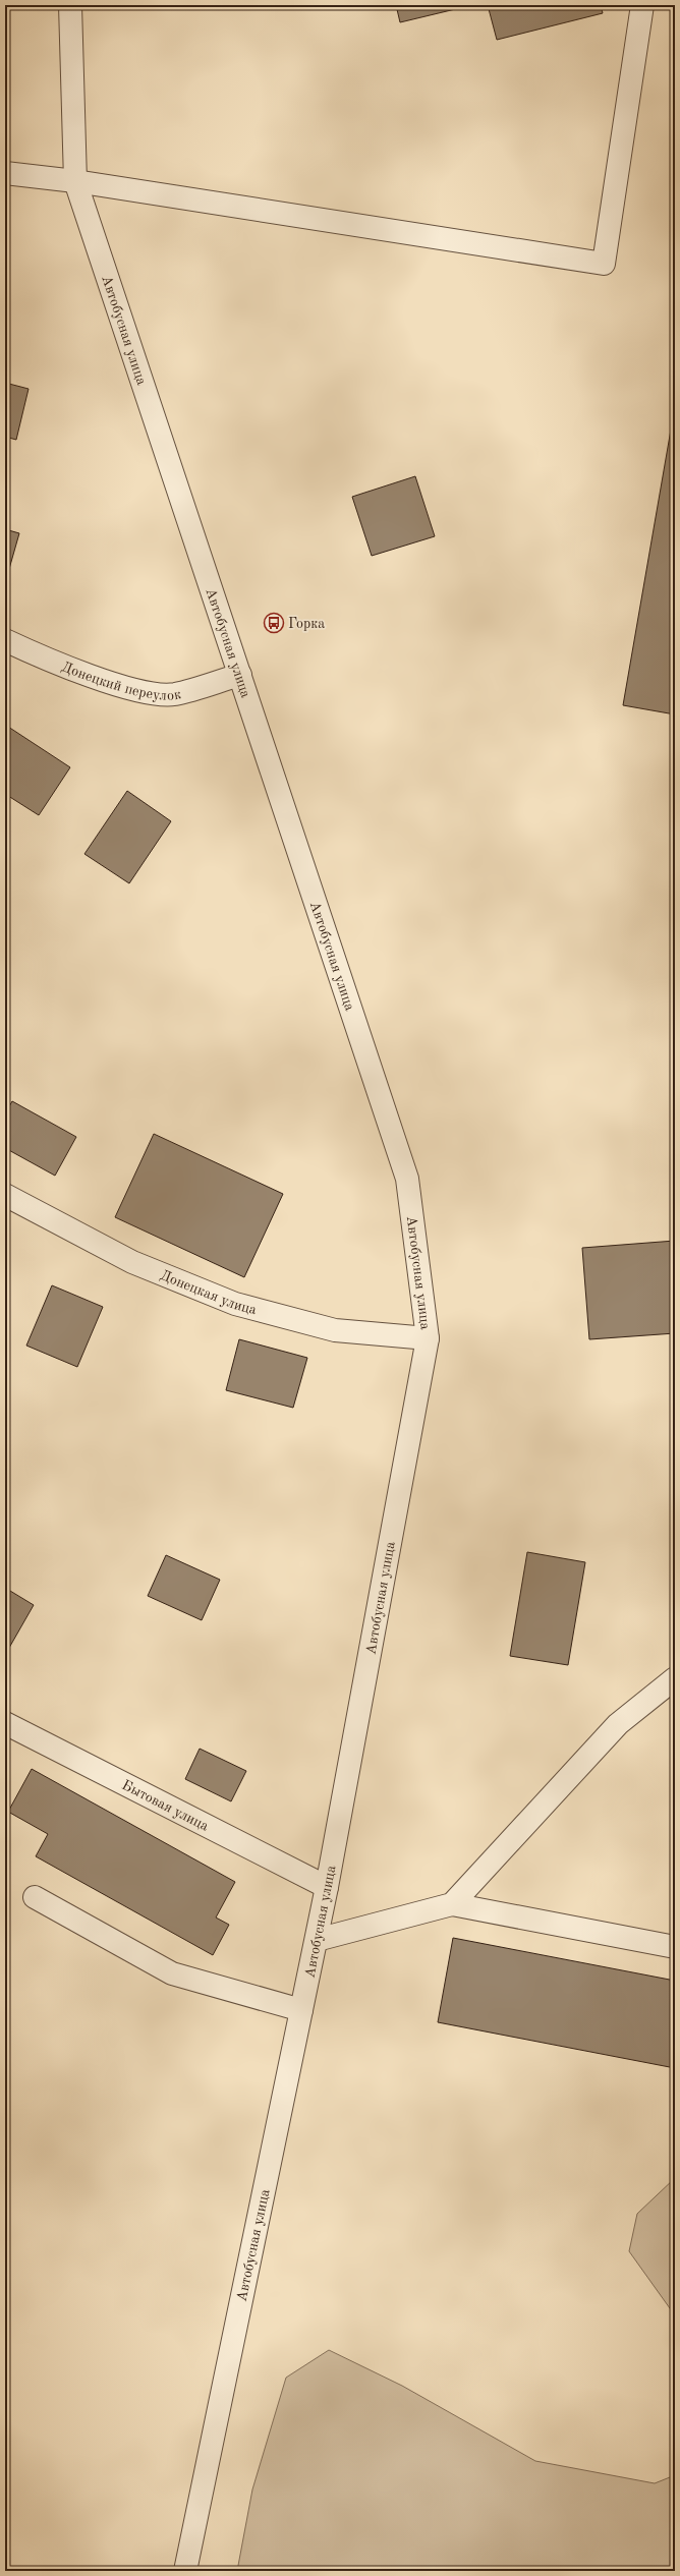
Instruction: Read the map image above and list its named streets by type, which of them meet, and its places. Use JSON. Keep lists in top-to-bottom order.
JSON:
{
  "streets": {
    "street": [
      "Автобусная улица",
      "Донецкий переулок",
      "Донецкая улица",
      "Бытовая улица"
    ]
  },
  "crossings": [
    ["Автобусная улица", "Донецкий переулок"],
    ["Автобусная улица", "Донецкая улица"],
    ["Автобусная улица", "Бытовая улица"]
  ],
  "places": {
    "bus stop": ["Горка"]
  }
}
